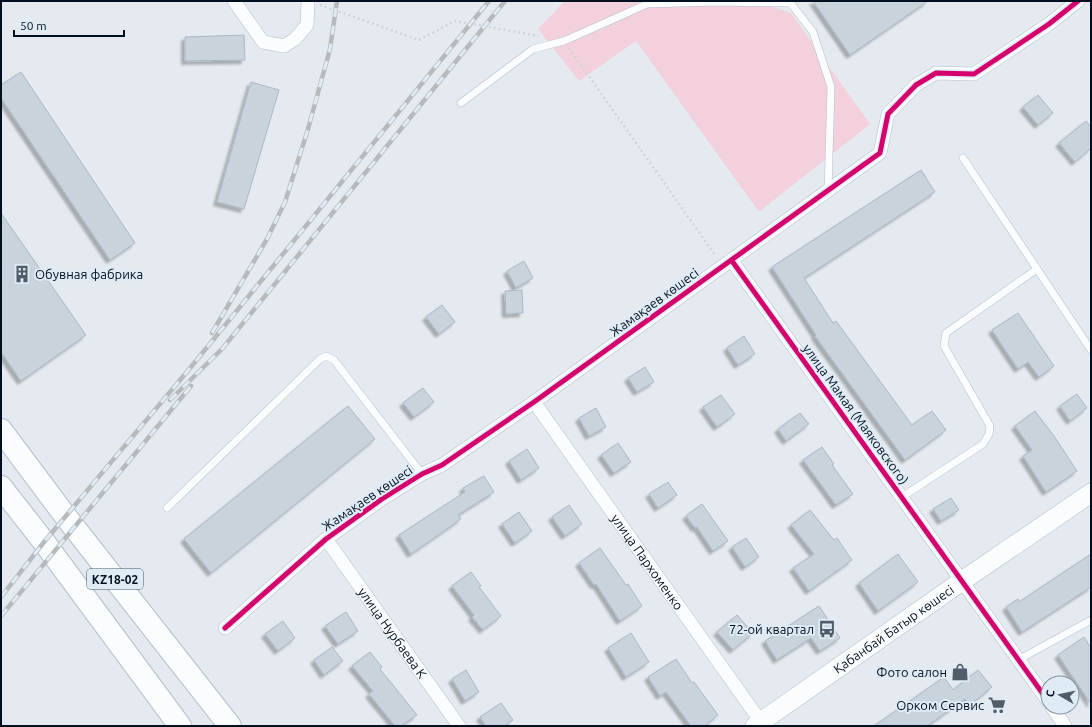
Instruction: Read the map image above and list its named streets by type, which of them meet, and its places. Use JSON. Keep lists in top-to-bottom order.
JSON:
{
  "streets": {
    "highway": ["KZ18-02"],
    "main road": ["Қабанбай Батыр көшесі"],
    "street": [
      "Жамақаев көшесі",
      "улица Мамая (Маяковского)",
      "улица Пархоменко",
      "улица Нурбаева К"
    ]
  },
  "crossings": [
    ["Жамақаев көшесі", "улица Мамая (Маяковского)"],
    ["Жамақаев көшесі", "улица Пархоменко"],
    ["Жамақаев көшесі", "улица Нурбаева К"],
    ["улица Мамая (Маяковского)", "Қабанбай Батыр көшесі"],
    ["улица Пархоменко", "Қабанбай Батыр көшесі"]
  ],
  "places": {
    "building": ["Обувная фабрика"],
    "bus stop": ["72-ой квартал"],
    "shop": ["Фото салон"],
    "supermarket": ["Орком Сервис"]
  },
  "scale_bar": "50 m",
  "north": "left"
}
